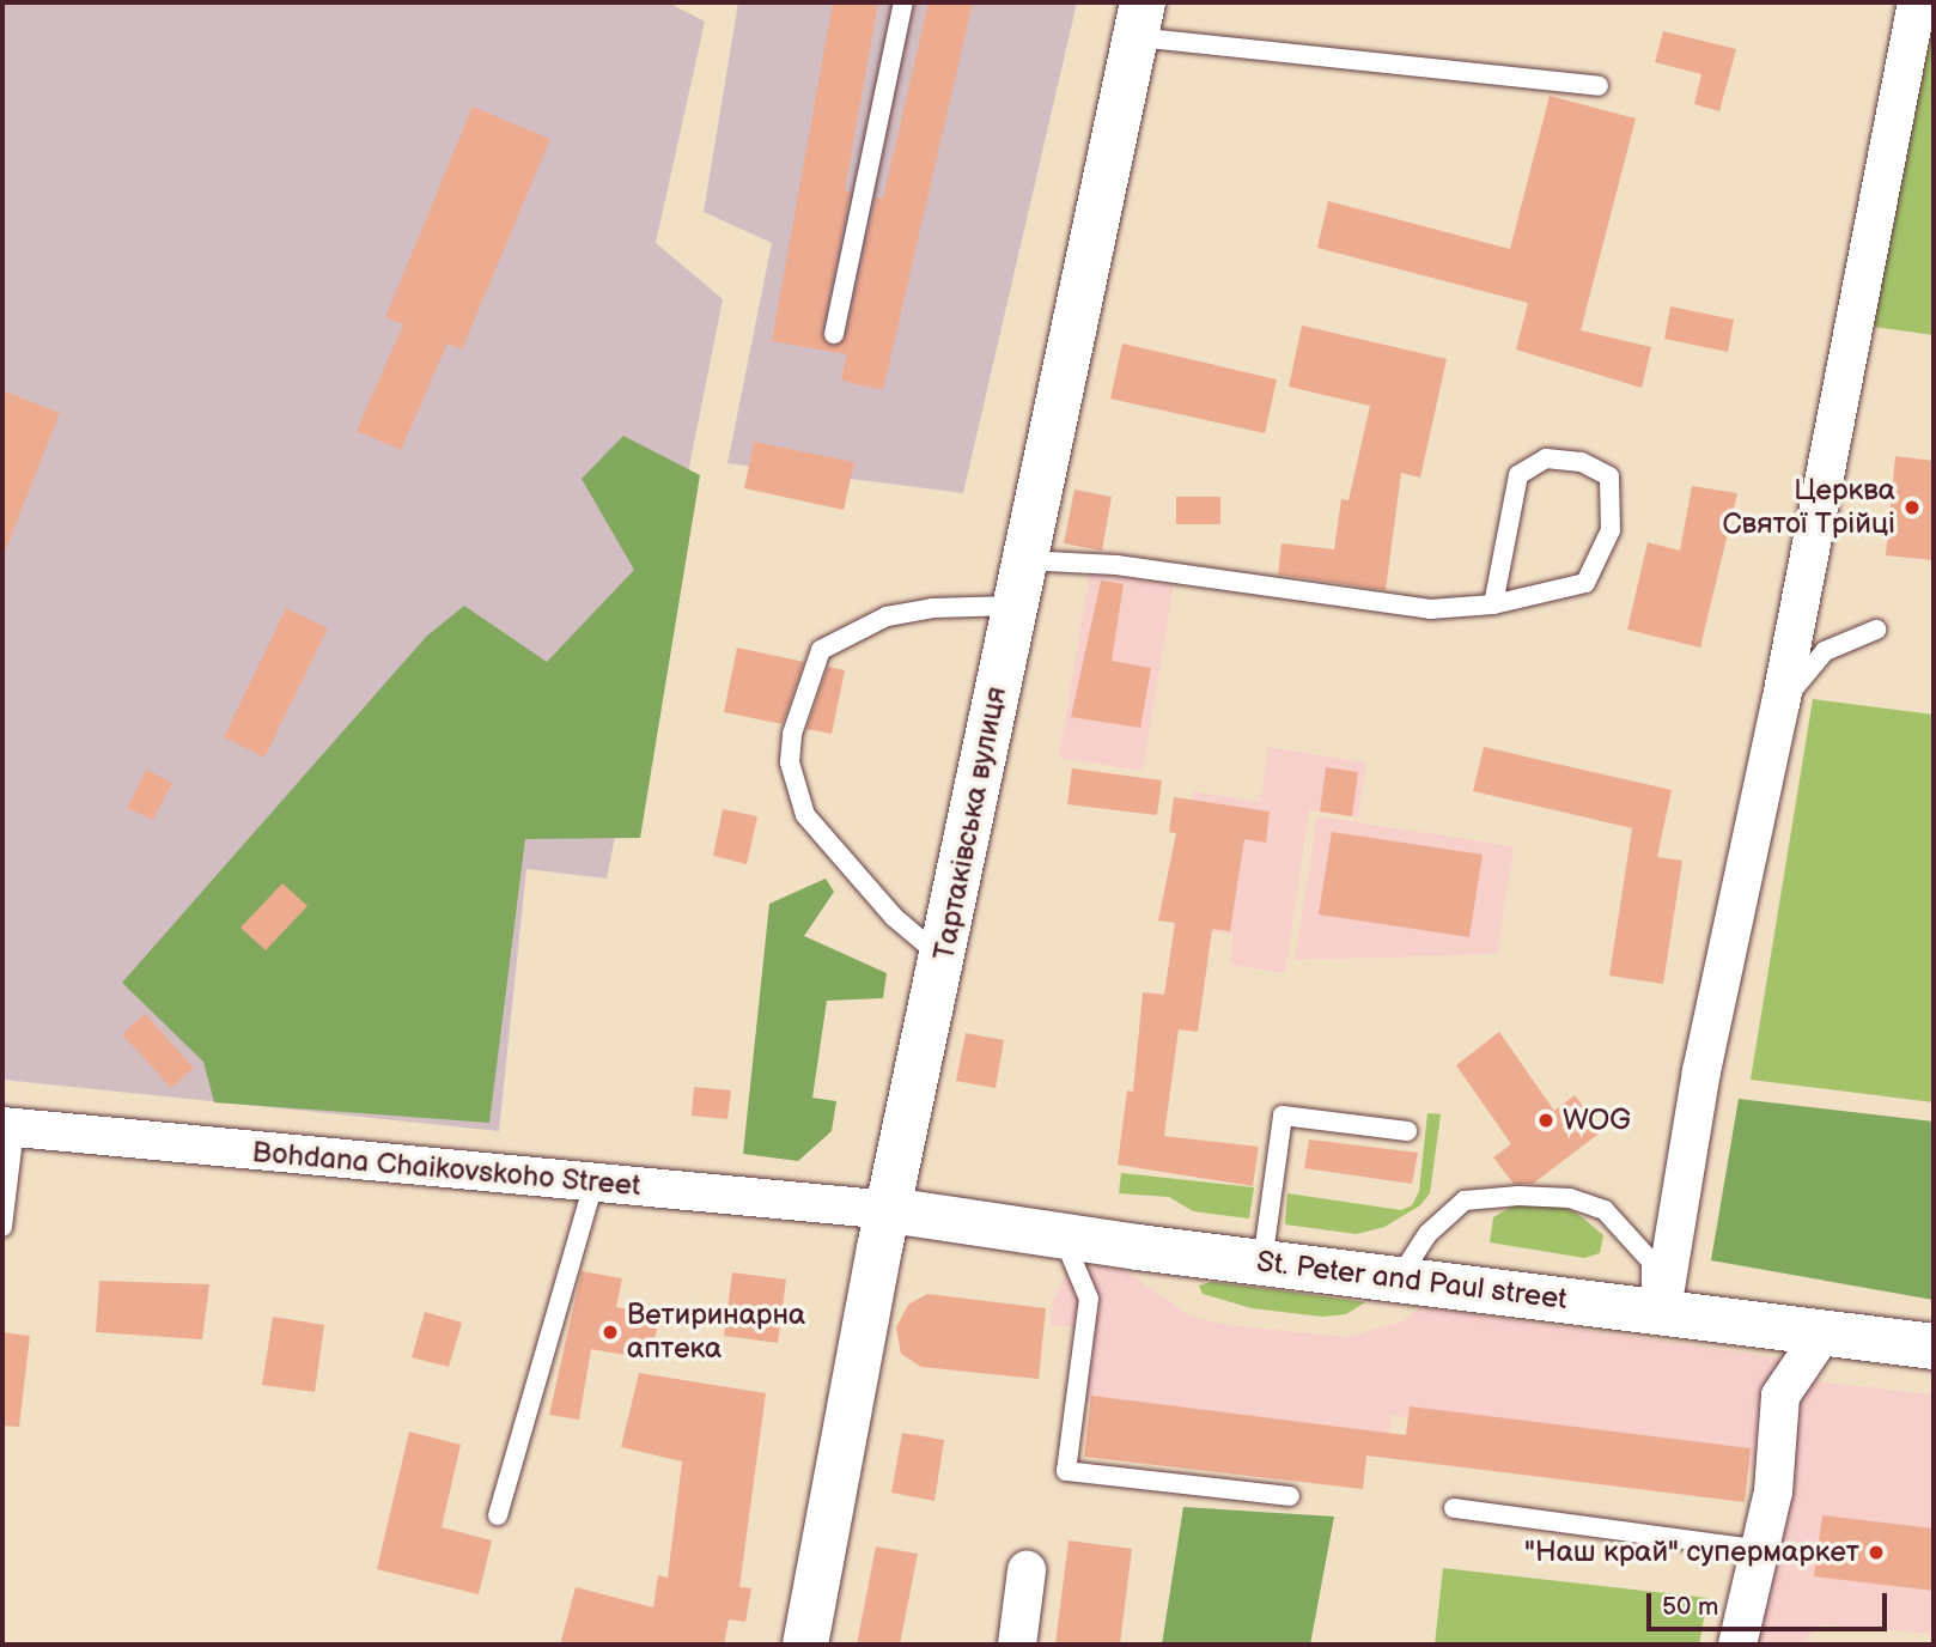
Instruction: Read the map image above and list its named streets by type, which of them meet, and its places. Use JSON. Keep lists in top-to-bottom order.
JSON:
{
  "streets": {
    "street": ["Тартаківська вулиця", "Bohdana Chaikovskoho Street", "St. Peter and Paul street"]
  },
  "crossings": [
    ["Тартаківська вулиця", "Bohdana Chaikovskoho Street"],
    ["Тартаківська вулиця", "St. Peter and Paul street"],
    ["Bohdana Chaikovskoho Street", "St. Peter and Paul street"]
  ],
  "places": [
    "Церква Святої Трійці",
    "WOG",
    "Ветиринарна аптека",
    "\"Наш край\" супермаркет"
  ],
  "scale_bar": "50 m"
}
